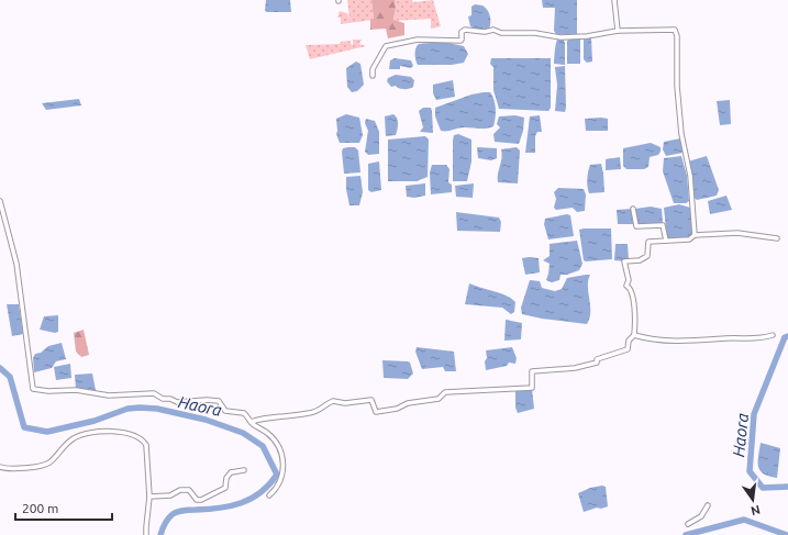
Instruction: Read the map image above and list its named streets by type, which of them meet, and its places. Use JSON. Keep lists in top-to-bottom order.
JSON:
{
  "water": ["Haora"],
  "scale_bar": "200 m",
  "north": "bottom"
}
